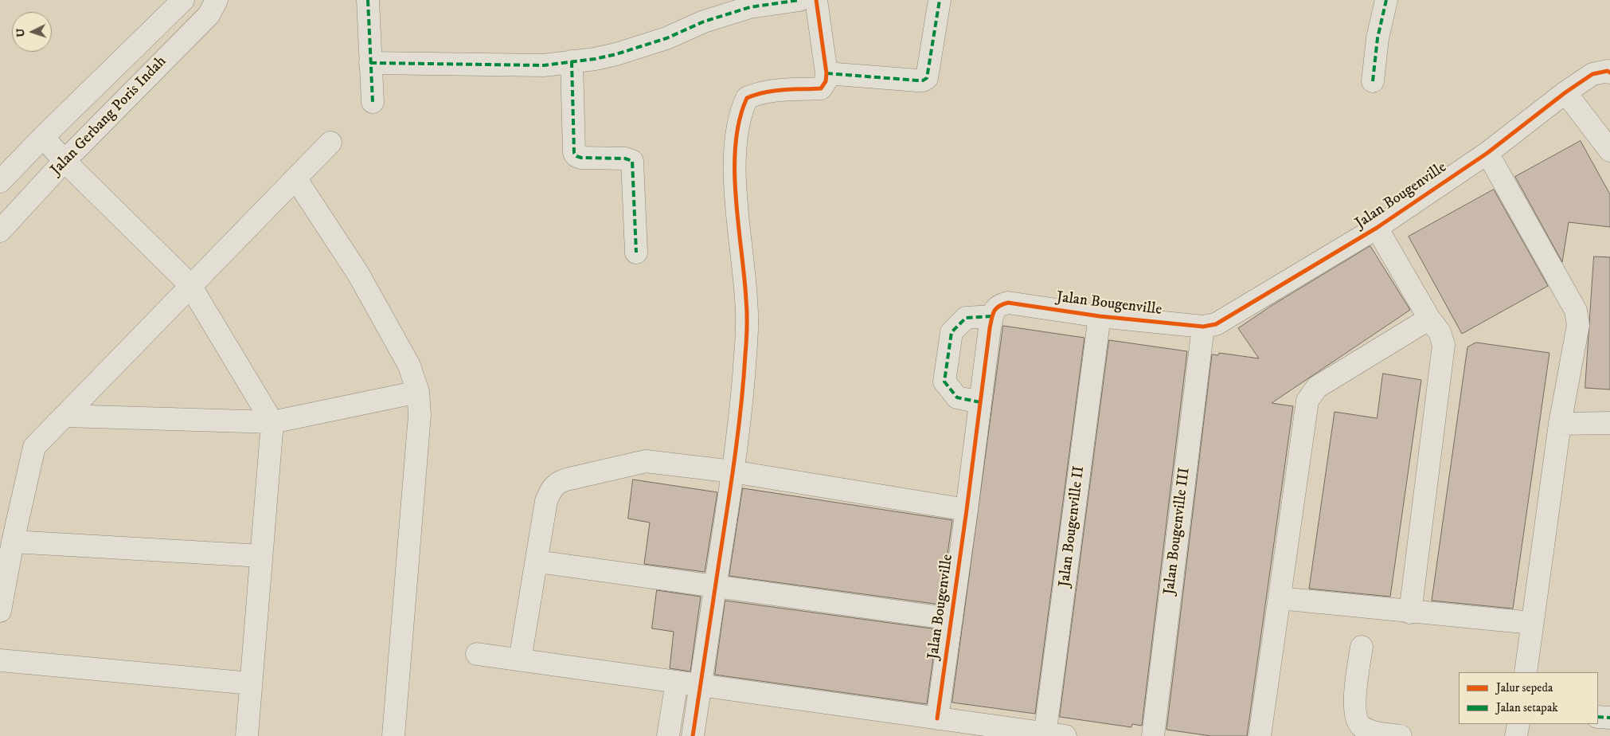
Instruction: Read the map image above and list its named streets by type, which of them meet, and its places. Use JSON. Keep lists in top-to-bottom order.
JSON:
{
  "streets": {
    "street": [
      "Jalan Gerbang Poris Indah",
      "Jalan Bougenville",
      "Jalan Bougenville II",
      "Jalan Bougenville III"
    ]
  },
  "crossings": [
    ["Jalan Bougenville", "Jalan Bougenville II"],
    ["Jalan Bougenville", "Jalan Bougenville III"]
  ],
  "legend": ["Jalur sepeda", "Jalan setapak"],
  "north": "left"
}
